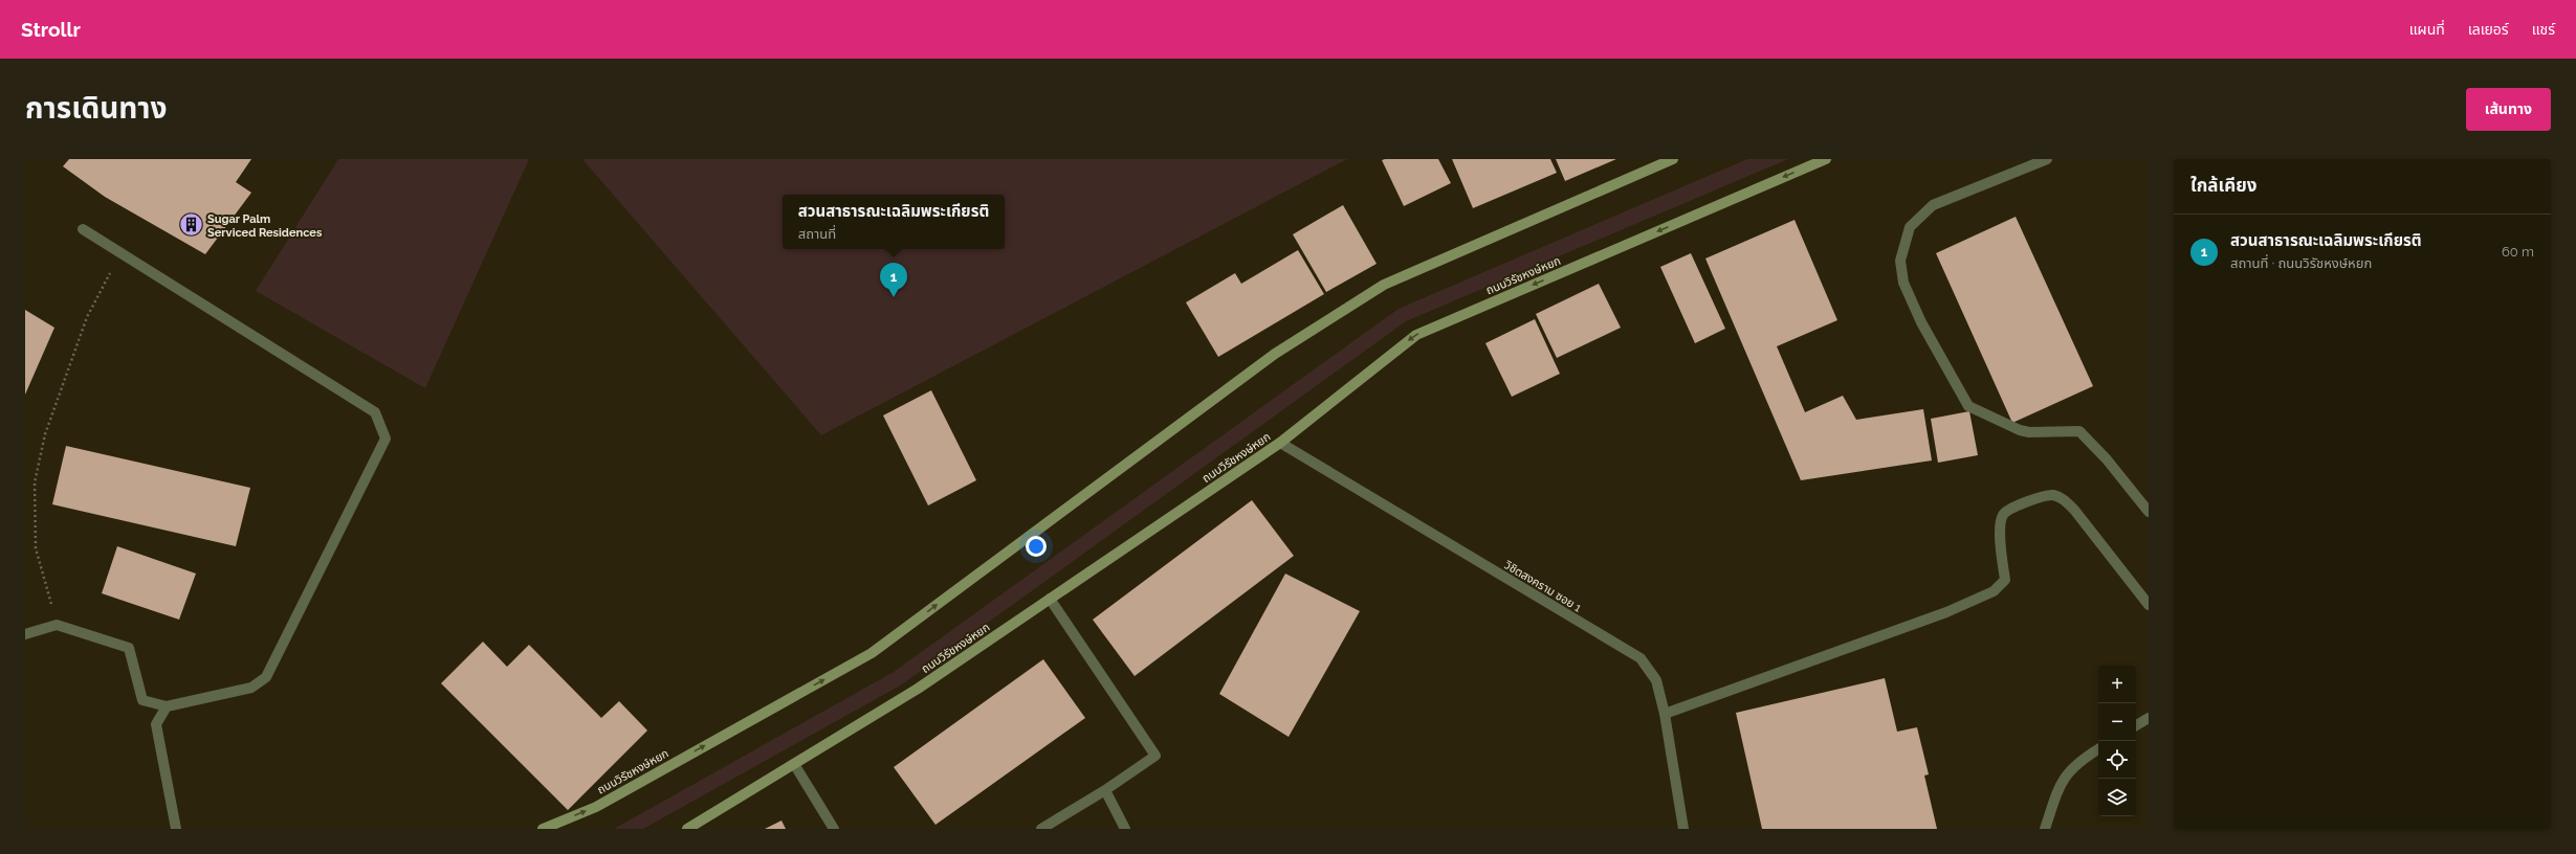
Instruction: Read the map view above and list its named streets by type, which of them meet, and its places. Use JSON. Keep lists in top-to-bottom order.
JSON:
{
  "streets": {
    "main road": ["ถนนวิรัชหงษ์หยก"],
    "street": ["วิชิตสงคราม ซอย 1"]
  },
  "crossings": [
    ["ถนนวิรัชหงษ์หยก", "วิชิตสงคราม ซอย 1"]
  ],
  "places": {
    "building": ["Sugar Palm Serviced Residences"]
  },
  "page": {
    "header": "Strollr",
    "nav": ["แผนที่", "เลเยอร์", "แชร์"],
    "title": "การเดินทาง",
    "buttons": "เส้นทาง",
    "heading": "ใกล้เคียง",
    "popup": ["สวนสาธารณะเฉลิมพระเกียรติ", "สถานที่"],
    "list": [
      {
        "mark": "1",
        "name": "สวนสาธารณะเฉลิมพระเกียรติ",
        "note": "สถานที่ · ถนนวิรัชหงษ์หยก",
        "value": "60 m"
      }
    ],
    "pins": "1",
    "map_buttons": ["+", "−"]
  }
}
